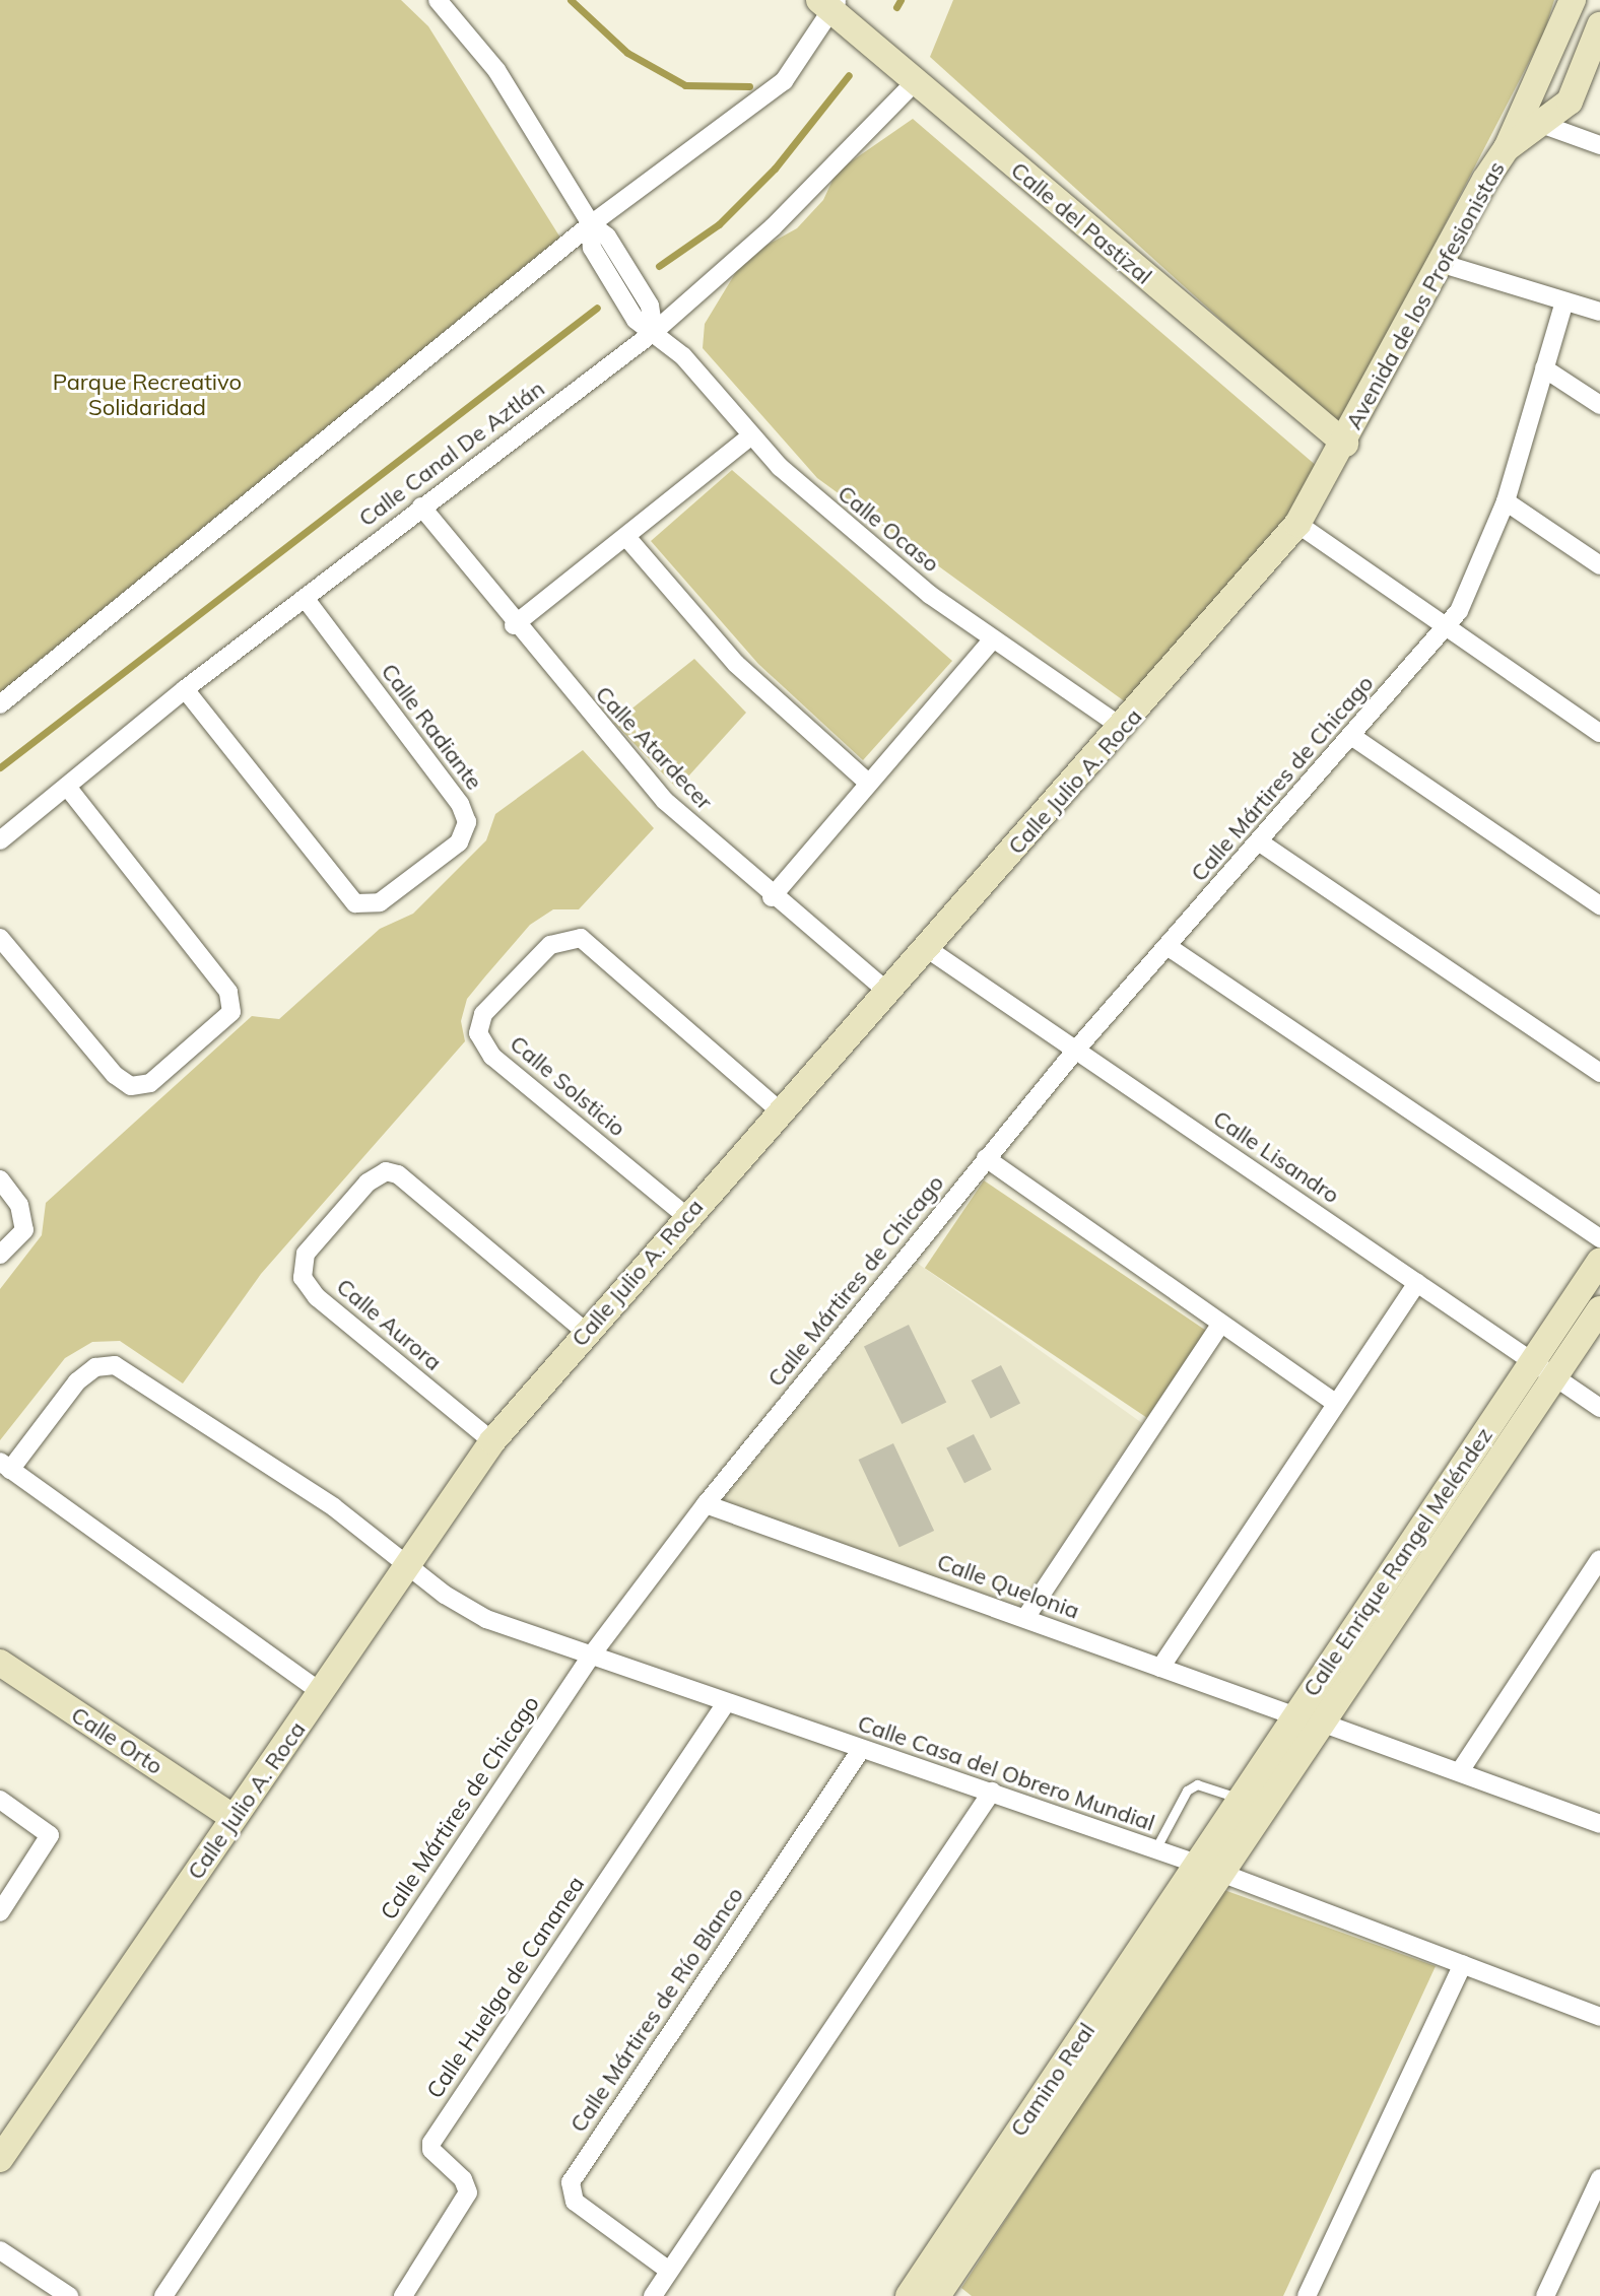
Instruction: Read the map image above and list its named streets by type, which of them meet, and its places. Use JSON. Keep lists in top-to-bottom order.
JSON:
{
  "streets": {
    "street": [
      "Calle del Pastizal",
      "Avenida de los Profesionistas",
      "Calle Canal De Aztlán",
      "Calle Ocaso",
      "Calle Radiante",
      "Calle Atardecer",
      "Calle Mártires de Chicago",
      "Calle Julio A. Roca",
      "Calle Solsticio",
      "Calle Lisandro",
      "Calle Aurora",
      "Calle Enrique Rangel Meléndez",
      "Calle Quelonia",
      "Calle Orto",
      "Calle Casa del Obrero Mundial",
      "Calle Huelga de Cananea",
      "Calle Mártires de Río Blanco",
      "Camino Real"
    ]
  },
  "crossings": [
    ["Calle del Pastizal", "Avenida de los Profesionistas"],
    ["Calle del Pastizal", "Calle Canal De Aztlán"],
    ["Calle del Pastizal", "Calle Julio A. Roca"],
    ["Avenida de los Profesionistas", "Calle Julio A. Roca"],
    ["Calle Canal De Aztlán", "Calle Ocaso"],
    ["Calle Canal De Aztlán", "Calle Radiante"],
    ["Calle Canal De Aztlán", "Calle Atardecer"],
    ["Calle Ocaso", "Calle Julio A. Roca"],
    ["Calle Atardecer", "Calle Julio A. Roca"],
    ["Calle Mártires de Chicago", "Calle Lisandro"],
    ["Calle Mártires de Chicago", "Calle Quelonia"],
    ["Calle Mártires de Chicago", "Calle Casa del Obrero Mundial"],
    ["Calle Julio A. Roca", "Calle Solsticio"],
    ["Calle Julio A. Roca", "Calle Lisandro"],
    ["Calle Julio A. Roca", "Calle Aurora"],
    ["Calle Julio A. Roca", "Calle Orto"],
    ["Calle Julio A. Roca", "Calle Casa del Obrero Mundial"],
    ["Calle Lisandro", "Calle Enrique Rangel Meléndez"],
    ["Calle Enrique Rangel Meléndez", "Calle Quelonia"],
    ["Calle Enrique Rangel Meléndez", "Calle Casa del Obrero Mundial"],
    ["Calle Enrique Rangel Meléndez", "Camino Real"],
    ["Calle Casa del Obrero Mundial", "Calle Huelga de Cananea"],
    ["Calle Casa del Obrero Mundial", "Calle Mártires de Río Blanco"],
    ["Calle Casa del Obrero Mundial", "Camino Real"]
  ],
  "parks": ["Parque Recreativo Solidaridad"]
}
